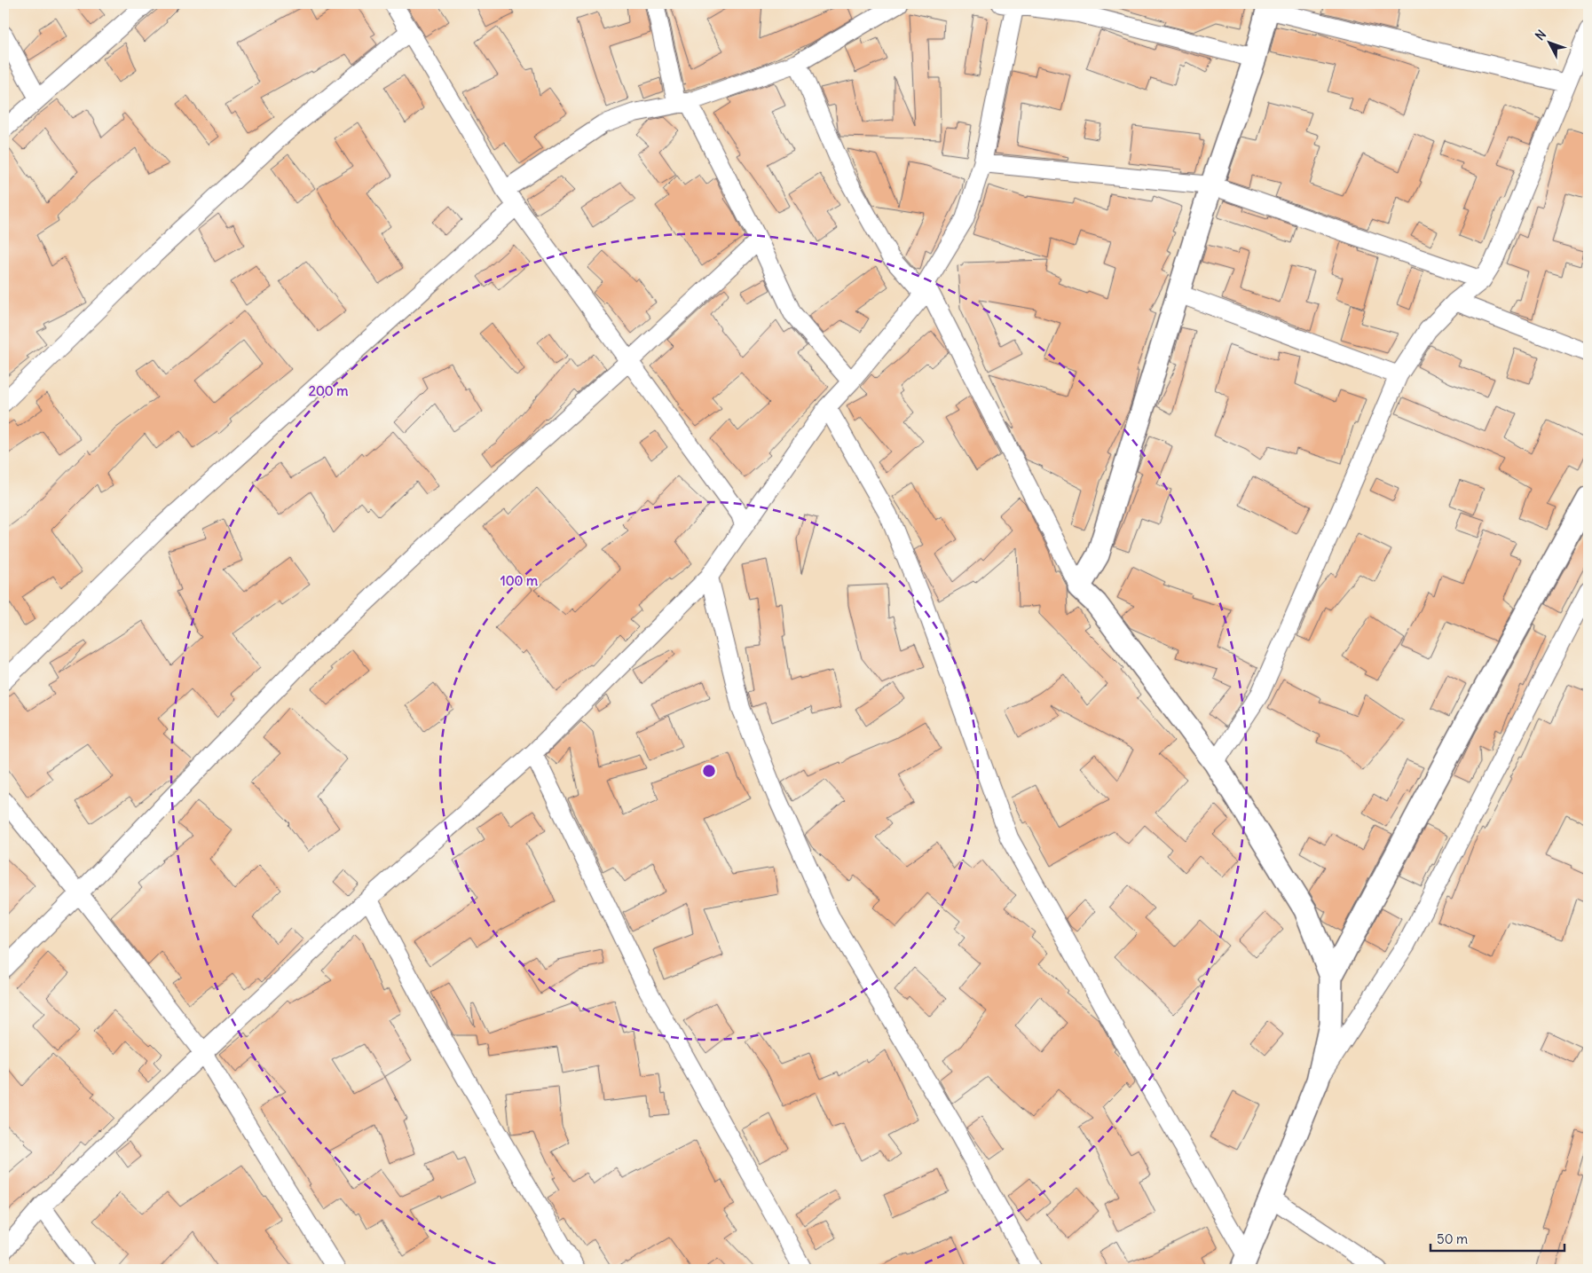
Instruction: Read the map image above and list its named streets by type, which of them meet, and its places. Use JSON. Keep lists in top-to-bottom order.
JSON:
{
  "scale_bar": "50 m",
  "north": "top left",
  "rings": ["200 m", "100 m"]
}
